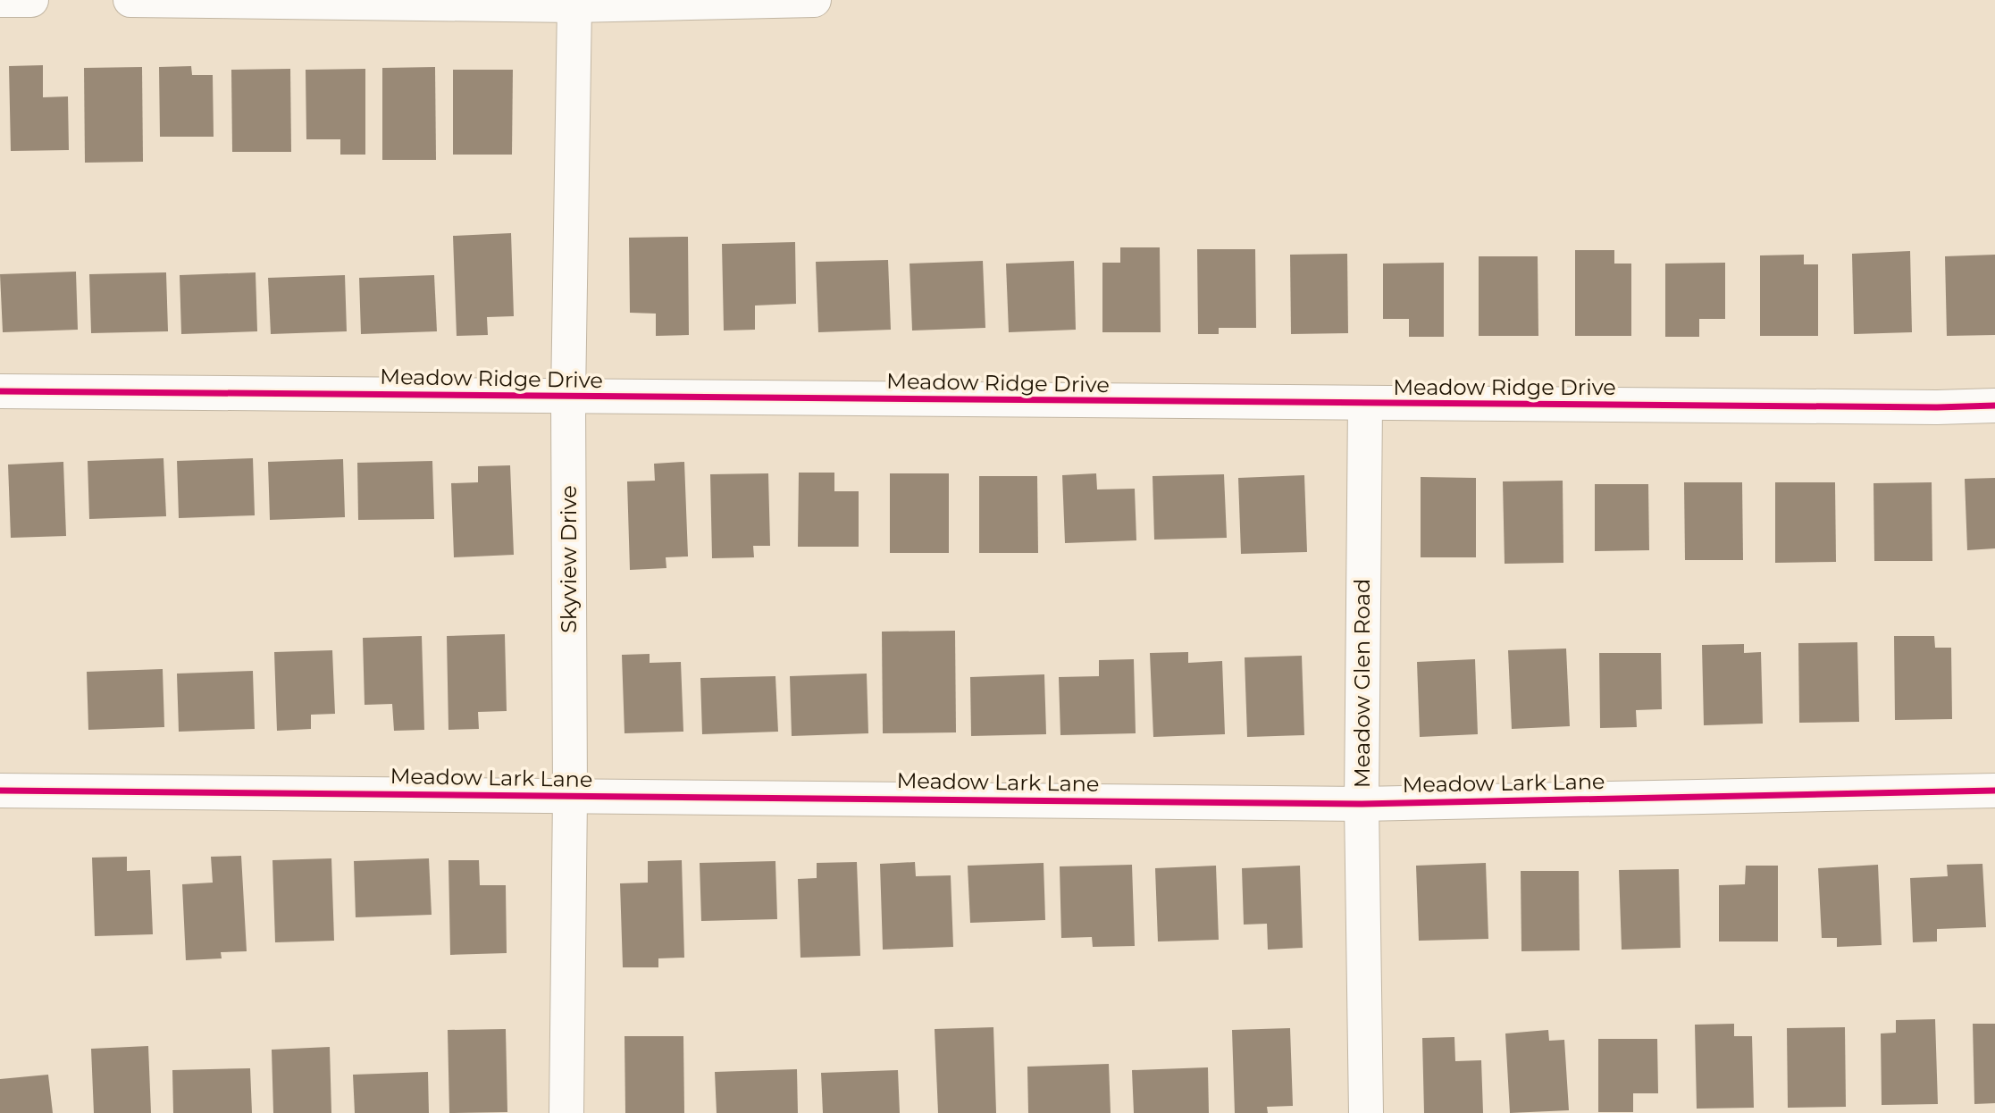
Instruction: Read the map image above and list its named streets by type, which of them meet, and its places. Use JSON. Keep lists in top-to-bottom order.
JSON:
{
  "streets": {
    "street": [
      "Meadow Ridge Drive",
      "Skyview Drive",
      "Meadow Glen Road",
      "Meadow Lark Lane"
    ]
  },
  "crossings": [
    ["Meadow Ridge Drive", "Skyview Drive"],
    ["Meadow Ridge Drive", "Meadow Glen Road"],
    ["Skyview Drive", "Meadow Lark Lane"],
    ["Meadow Glen Road", "Meadow Lark Lane"]
  ]
}
